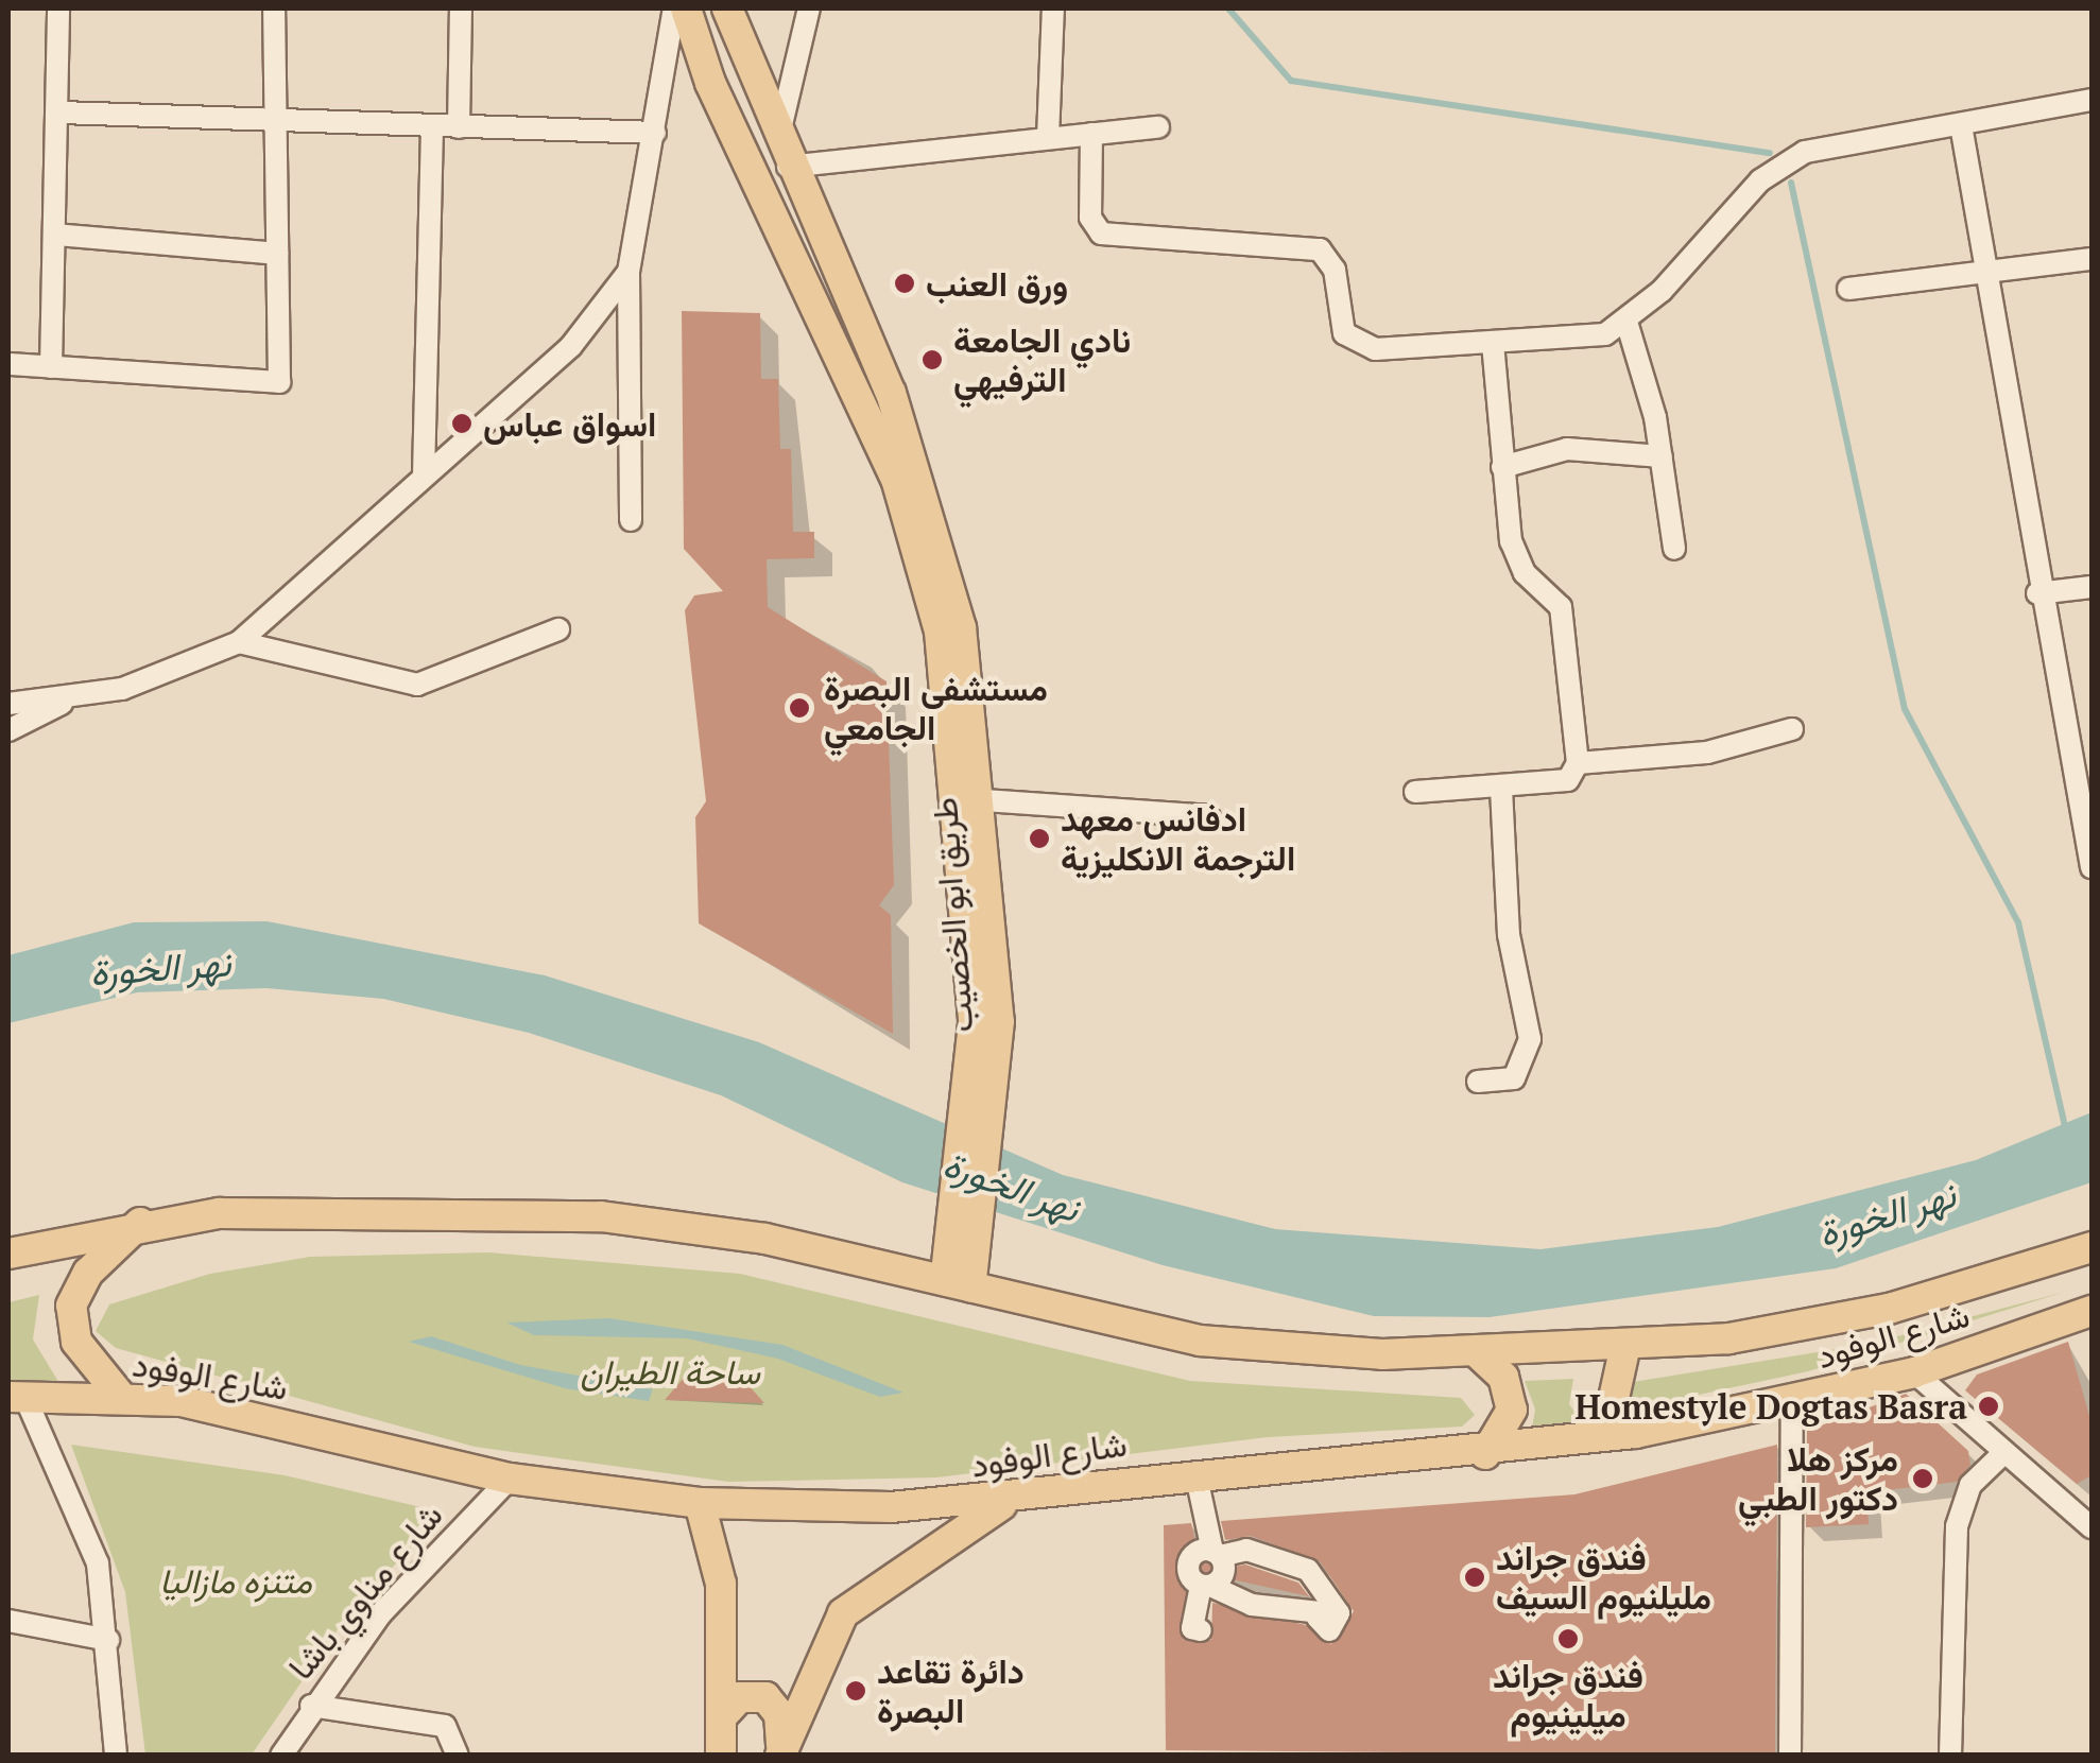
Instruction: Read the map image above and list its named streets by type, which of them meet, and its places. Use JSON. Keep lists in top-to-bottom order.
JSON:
{
  "streets": {
    "main road": ["طريق ابو الخصيب", "شارع الوفود"],
    "street": ["شارع مناوي باشا"]
  },
  "crossings": [
    ["طريق ابو الخصيب", "شارع الوفود"],
    ["شارع الوفود", "شارع مناوي باشا"]
  ],
  "water": ["نهر الخورة"],
  "parks": ["ساحة الطيران", "متنزه مازاليا"],
  "places": [
    "ورق العنب",
    "نادي الجامعة الترفيهي",
    "اسواق عباس",
    "مستشفى البصرة الجامعي",
    "ادفانس معهد الترجمة الانكليزية",
    "Homestyle Dogtas Basra",
    "مركز هلا دكتور الطبي",
    "فندق جراند مليلنيوم السيف",
    "فندق جراند ميلينيوم",
    "دائرة تقاعد البصرة"
  ]
}
